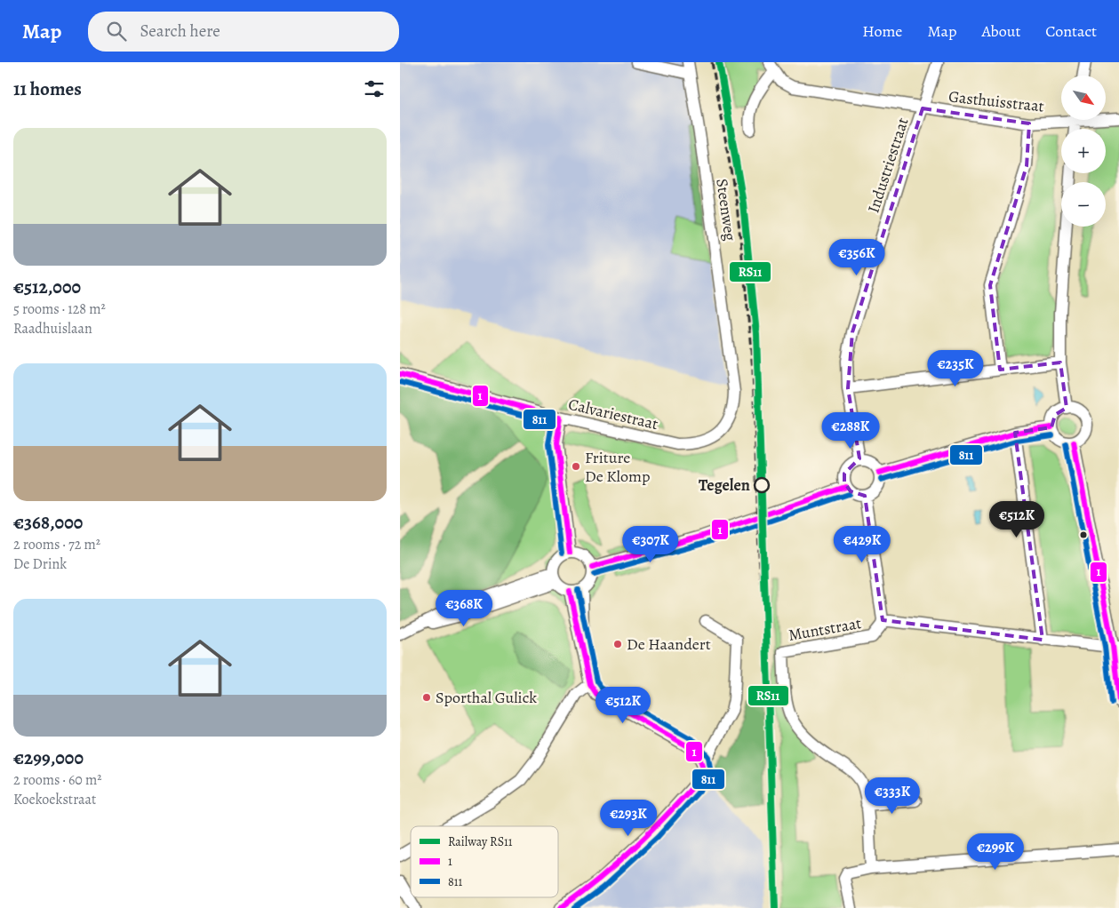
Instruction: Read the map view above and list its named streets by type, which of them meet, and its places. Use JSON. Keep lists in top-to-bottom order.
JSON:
{
  "streets": {
    "street": [
      "Gasthuisstraat",
      "Industriestraat",
      "Steenweg",
      "Calvariestraat",
      "Muntstraat"
    ]
  },
  "crossings": [
    ["Gasthuisstraat", "Industriestraat"],
    ["Steenweg", "Calvariestraat"]
  ],
  "places": [
    "Friture De Klomp",
    "Tegelen",
    "De Haandert",
    "Sporthal Gulick"
  ],
  "lines": ["rail line RS11", "transit line 1", "transit line 811"],
  "legend": ["Railway RS11", "1", "811"],
  "north": "bottom right",
  "page": {
    "header": "Map",
    "search": "Search here",
    "nav": [
      "Home",
      "Map",
      "About",
      "Contact"
    ],
    "heading": "11 homes",
    "map_buttons": ["+", "−"],
    "list": [
      {
        "name": "€512,000",
        "note": "5 rooms · 128 m² · Raadhuislaan"
      },
      {
        "name": "€368,000",
        "note": "2 rooms · 72 m² · De Drink"
      },
      {
        "name": "€299,000",
        "note": "2 rooms · 60 m² · Koekoekstraat"
      }
    ],
    "price": [
      "€356K",
      "€235K",
      "€288K",
      "€512K",
      "€307K",
      "€429K",
      "€368K",
      "€512K",
      "€333K",
      "€293K",
      "€299K"
    ]
  }
}
